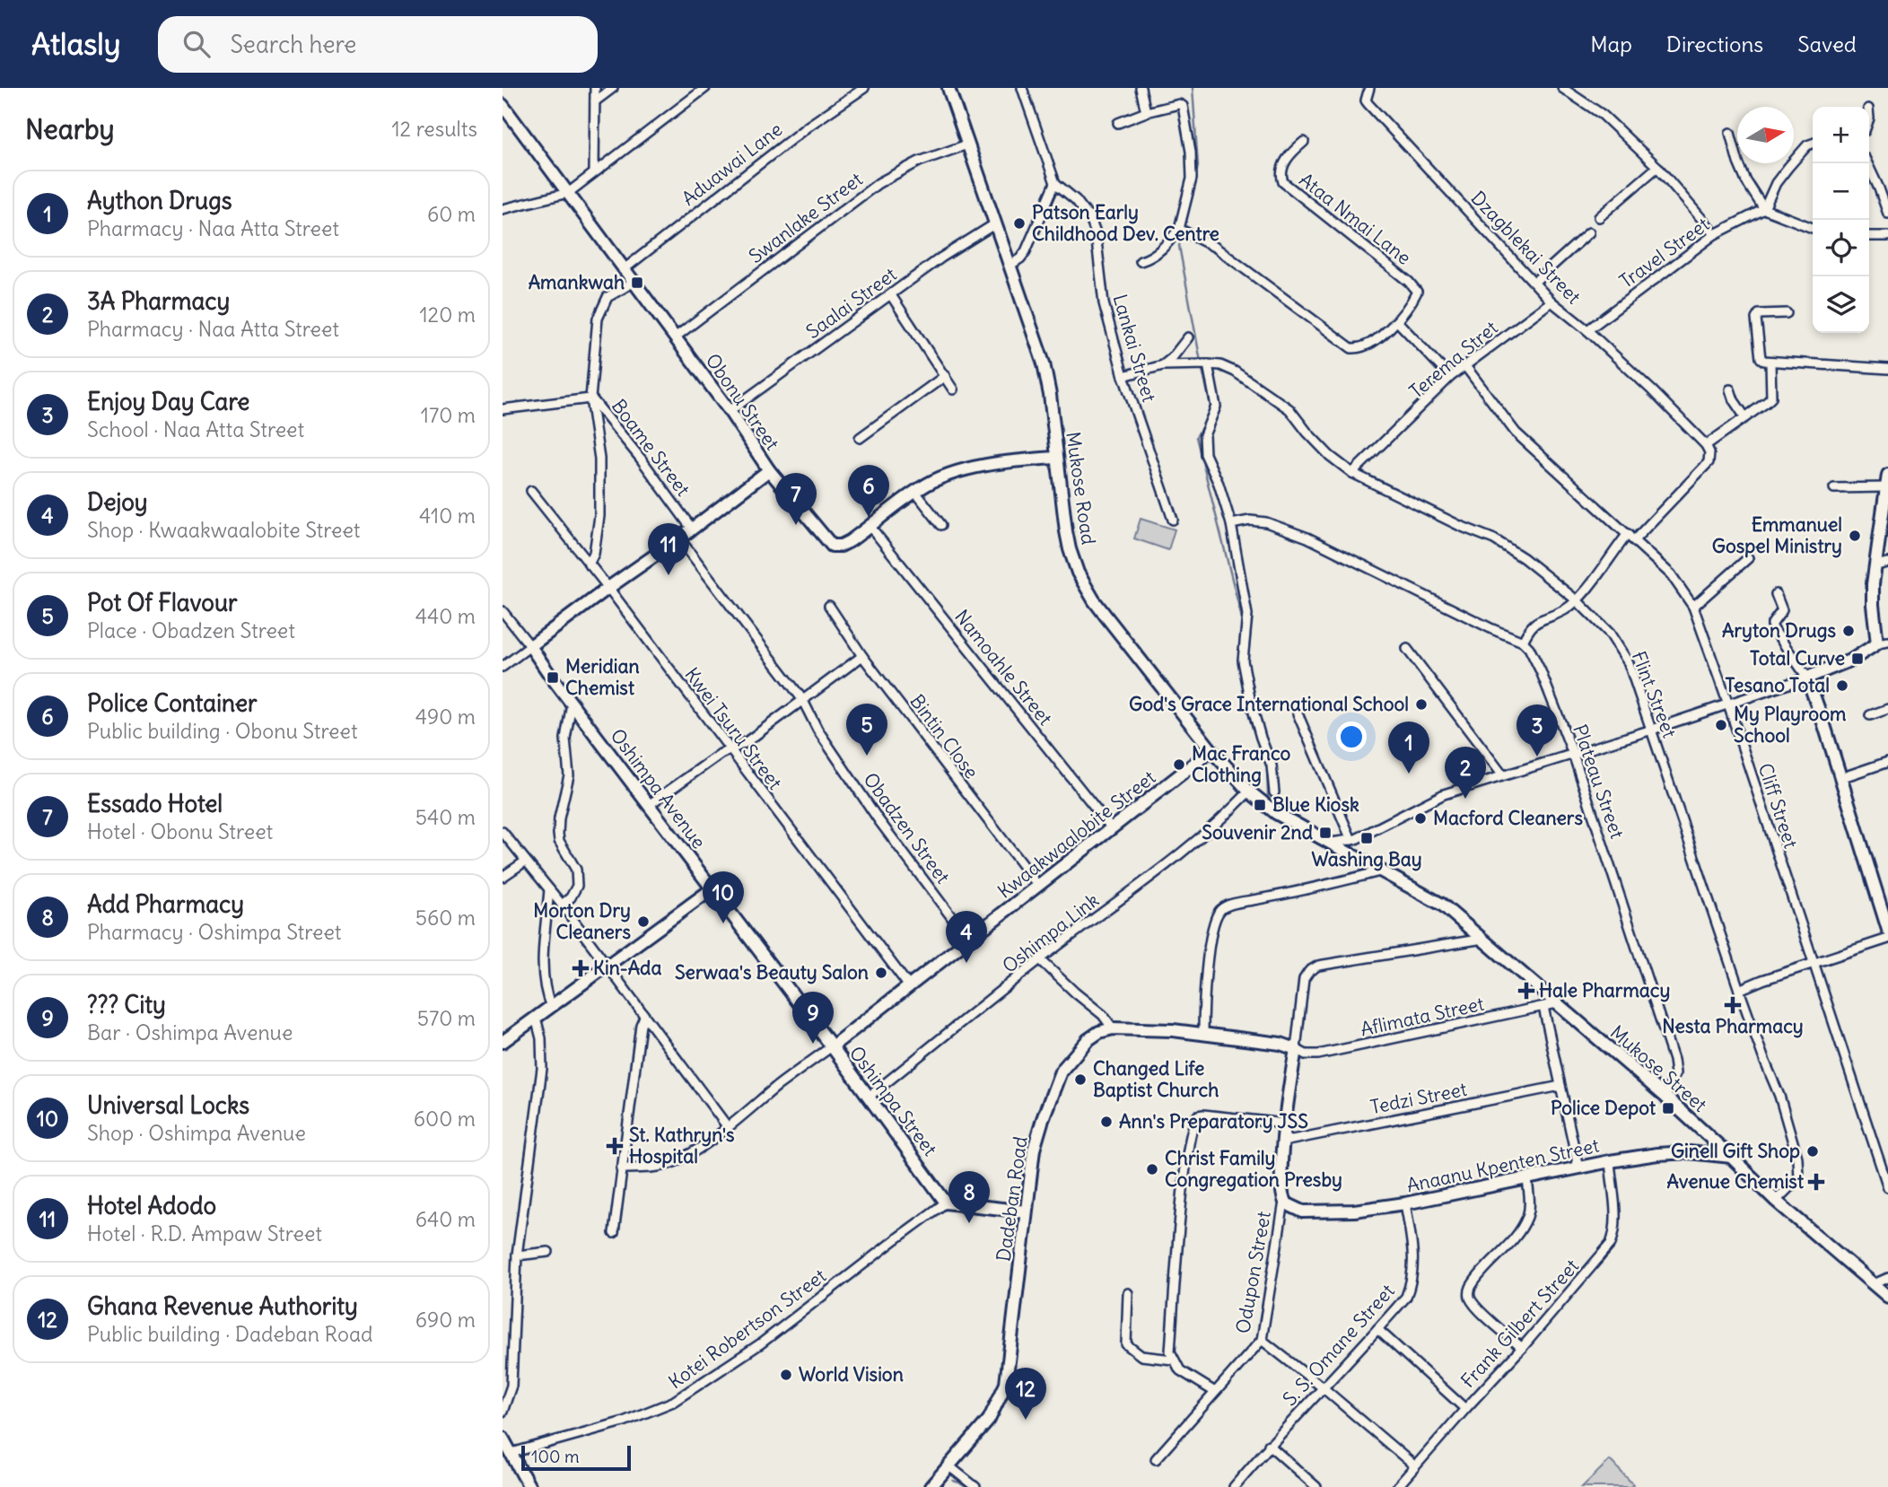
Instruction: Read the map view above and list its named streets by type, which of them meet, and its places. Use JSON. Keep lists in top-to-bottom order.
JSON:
{
  "streets": {
    "street": [
      "Aduawai Lane",
      "Swanlake Street",
      "Ataa Nmai Lane",
      "Dzagblekai Street",
      "Travel Street",
      "Saalai Street",
      "Lankai Street",
      "Terema Stret",
      "Obonu Street",
      "Boame Street",
      "Mukose Road",
      "Namoahle Street",
      "Flint Street",
      "Kwei Tsuru Street",
      "Bintin Close",
      "Plateau Street",
      "Oshimpa Avenue",
      "Cliff Street",
      "Obadzen Street",
      "Kwaakwaalobite Street",
      "Oshimpa Link",
      "Aflimata Street",
      "Mukose Street",
      "Tedzi Street",
      "Oshimpa Street",
      "Anaanu Kpenten Street",
      "Dadeban Road",
      "Odupon Street",
      "Frank Gilbert Street",
      "Kotei Robertson Street",
      "S. S. Omane Street"
    ]
  },
  "crossings": [
    ["Aduawai Lane", "Obonu Street"],
    ["Swanlake Street", "Obonu Street"],
    ["Swanlake Street", "Mukose Road"],
    ["Dzagblekai Street", "Travel Street"],
    ["Dzagblekai Street", "Terema Stret"],
    ["Saalai Street", "Obonu Street"],
    ["Saalai Street", "Mukose Road"],
    ["Lankai Street", "Flint Street"],
    ["Terema Stret", "Flint Street"],
    ["Terema Stret", "Cliff Street"],
    ["Obonu Street", "Mukose Road"],
    ["Obonu Street", "Namoahle Street"],
    ["Mukose Road", "Kwaakwaalobite Street"],
    ["Mukose Road", "Oshimpa Link"],
    ["Mukose Road", "Mukose Street"],
    ["Namoahle Street", "Kwaakwaalobite Street"],
    ["Flint Street", "Mukose Street"],
    ["Kwei Tsuru Street", "Kwaakwaalobite Street"],
    ["Bintin Close", "Kwaakwaalobite Street"],
    ["Plateau Street", "Mukose Street"],
    ["Oshimpa Avenue", "Kwaakwaalobite Street"],
    ["Oshimpa Avenue", "Oshimpa Street"],
    ["Obadzen Street", "Kwaakwaalobite Street"],
    ["Kwaakwaalobite Street", "Oshimpa Street"],
    ["Oshimpa Link", "Oshimpa Street"],
    ["Aflimata Street", "Mukose Street"],
    ["Aflimata Street", "Dadeban Road"],
    ["Aflimata Street", "Odupon Street"],
    ["Mukose Street", "Anaanu Kpenten Street"],
    ["Mukose Street", "Odupon Street"],
    ["Tedzi Street", "Odupon Street"],
    ["Oshimpa Street", "Kotei Robertson Street"],
    ["Anaanu Kpenten Street", "Odupon Street"],
    ["Anaanu Kpenten Street", "Frank Gilbert Street"],
    ["Anaanu Kpenten Street", "S. S. Omane Street"],
    ["Dadeban Road", "Odupon Street"]
  ],
  "places": {
    "other": [
      "Patson Early Childhood Dev. Centre",
      "Emmanuel Gospel Ministry",
      "Aryton Drugs",
      "Tesano Total",
      "God's Grace International School",
      "My Playroom School",
      "Mac Franco Clothing",
      "Macford Cleaners",
      "Morton Dry Cleaners",
      "Serwaa's Beauty Salon",
      "Changed Life Baptist Church",
      "Ann's Preparatory JSS",
      "Ginell Gift Shop",
      "Christ Family Congregation Presby",
      "World Vision"
    ],
    "transit": [
      "Amankwah",
      "Total Curve",
      "Meridian Chemist",
      "Blue Kiosk",
      "Souvenir 2nd",
      "Washing Bay",
      "Police Depot"
    ],
    "health": [
      "Kin-Ada",
      "Hale Pharmacy",
      "Nesta Pharmacy",
      "St. Kathryn's Hospital",
      "Avenue Chemist"
    ]
  },
  "scale_bar": "100 m",
  "north": "right",
  "page": {
    "header": "Atlasly",
    "search": "Search here",
    "nav": ["Map", "Directions", "Saved"],
    "heading": ["Nearby", "12 results"],
    "map_buttons": ["+", "−"],
    "list": [
      {
        "mark": "1",
        "name": "Aython Drugs",
        "note": "Pharmacy · Naa Atta Street",
        "value": "60 m"
      },
      {
        "mark": "2",
        "name": "3A Pharmacy",
        "note": "Pharmacy · Naa Atta Street",
        "value": "120 m"
      },
      {
        "mark": "3",
        "name": "Enjoy Day Care",
        "note": "School · Naa Atta Street",
        "value": "170 m"
      },
      {
        "mark": "4",
        "name": "Dejoy",
        "note": "Shop · Kwaakwaalobite Street",
        "value": "410 m"
      },
      {
        "mark": "5",
        "name": "Pot Of Flavour",
        "note": "Place · Obadzen Street",
        "value": "440 m"
      },
      {
        "mark": "6",
        "name": "Police Container",
        "note": "Public building · Obonu Street",
        "value": "490 m"
      },
      {
        "mark": "7",
        "name": "Essado Hotel",
        "note": "Hotel · Obonu Street",
        "value": "540 m"
      },
      {
        "mark": "8",
        "name": "Add Pharmacy",
        "note": "Pharmacy · Oshimpa Street",
        "value": "560 m"
      },
      {
        "mark": "9",
        "name": "??? City",
        "note": "Bar · Oshimpa Avenue",
        "value": "570 m"
      },
      {
        "mark": "10",
        "name": "Universal Locks",
        "note": "Shop · Oshimpa Avenue",
        "value": "600 m"
      },
      {
        "mark": "11",
        "name": "Hotel Adodo",
        "note": "Hotel · R.D. Ampaw Street",
        "value": "640 m"
      },
      {
        "mark": "12",
        "name": "Ghana Revenue Authority",
        "note": "Public building · Dadeban Road",
        "value": "690 m"
      }
    ],
    "pins": [
      "6",
      "7",
      "11",
      "5",
      "3",
      "1",
      "2",
      "10",
      "4",
      "9",
      "8",
      "12"
    ],
    "scale": "100 m"
  }
}
